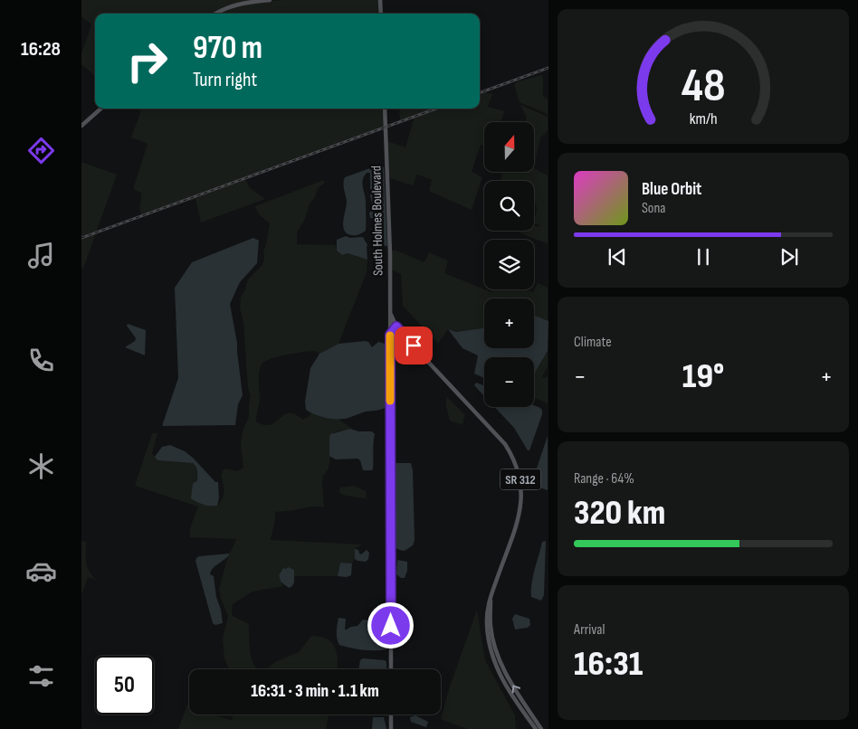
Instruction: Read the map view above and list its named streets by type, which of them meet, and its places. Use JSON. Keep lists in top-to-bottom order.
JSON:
{
  "streets": {
    "main road": ["South Holmes Boulevard", "SR 312"]
  },
  "crossings": [
    ["South Holmes Boulevard", "SR 312"]
  ],
  "north": "top",
  "page": {
    "tabs": "16:28",
    "turn": ["970 m", "Turn right"],
    "map_buttons": ["+", "−"],
    "song": ["Blue Orbit", "Sona"],
    "tile": [
      "Climate",
      ["Range · 64%", "320 km"],
      ["Arrival", "16:31"]
    ],
    "heat": ["−", "19°", "+"],
    "limit": "50",
    "trip": "16:31 · 3 min · 1.1 km",
    "gauge": ["48", "km/h"]
  }
}
